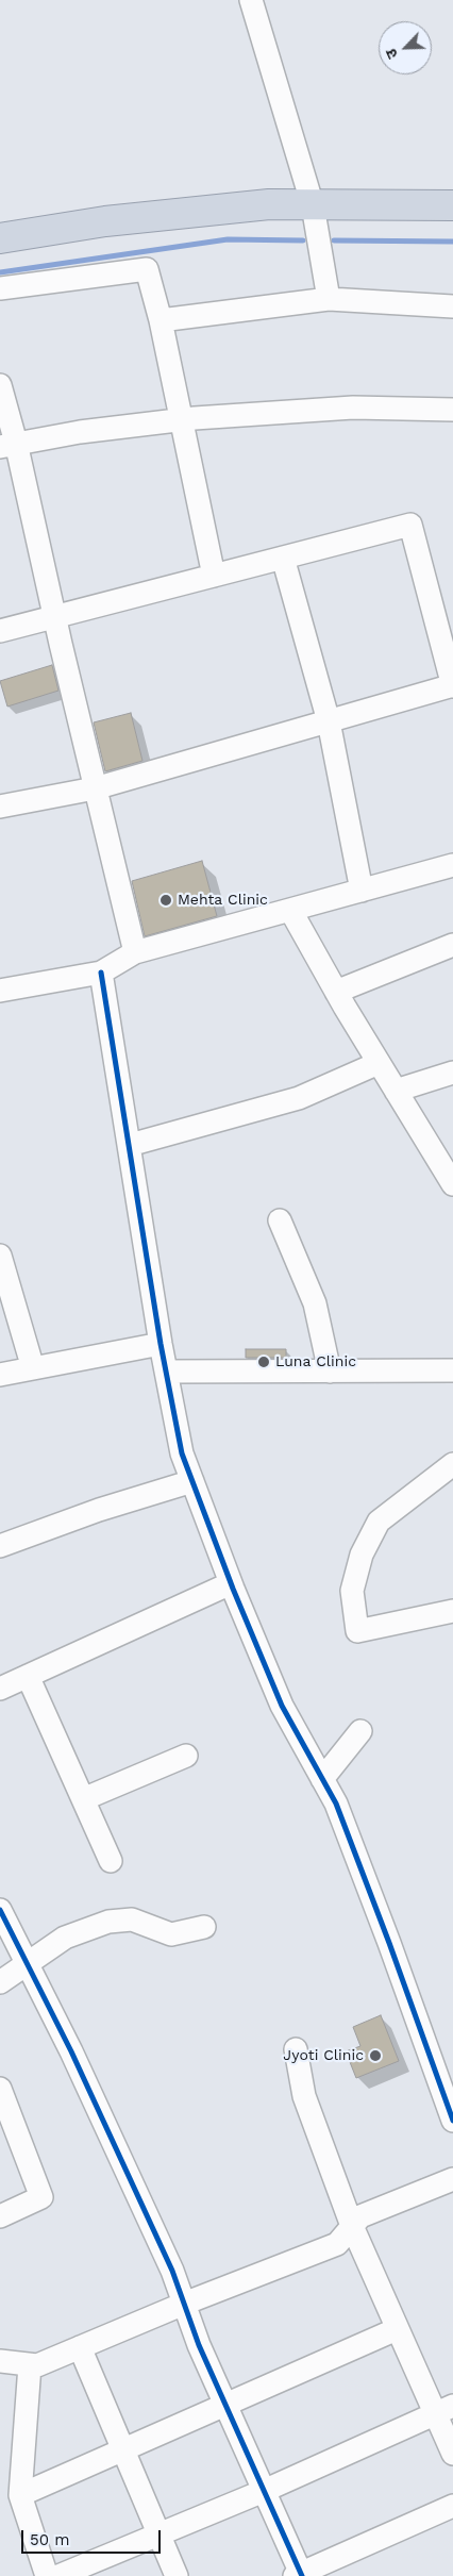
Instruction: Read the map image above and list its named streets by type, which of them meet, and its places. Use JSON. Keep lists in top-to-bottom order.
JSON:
{
  "places": ["Mehta Clinic", "Luna Clinic", "Jyoti Clinic"],
  "scale_bar": "50 m",
  "north": "bottom left"
}
